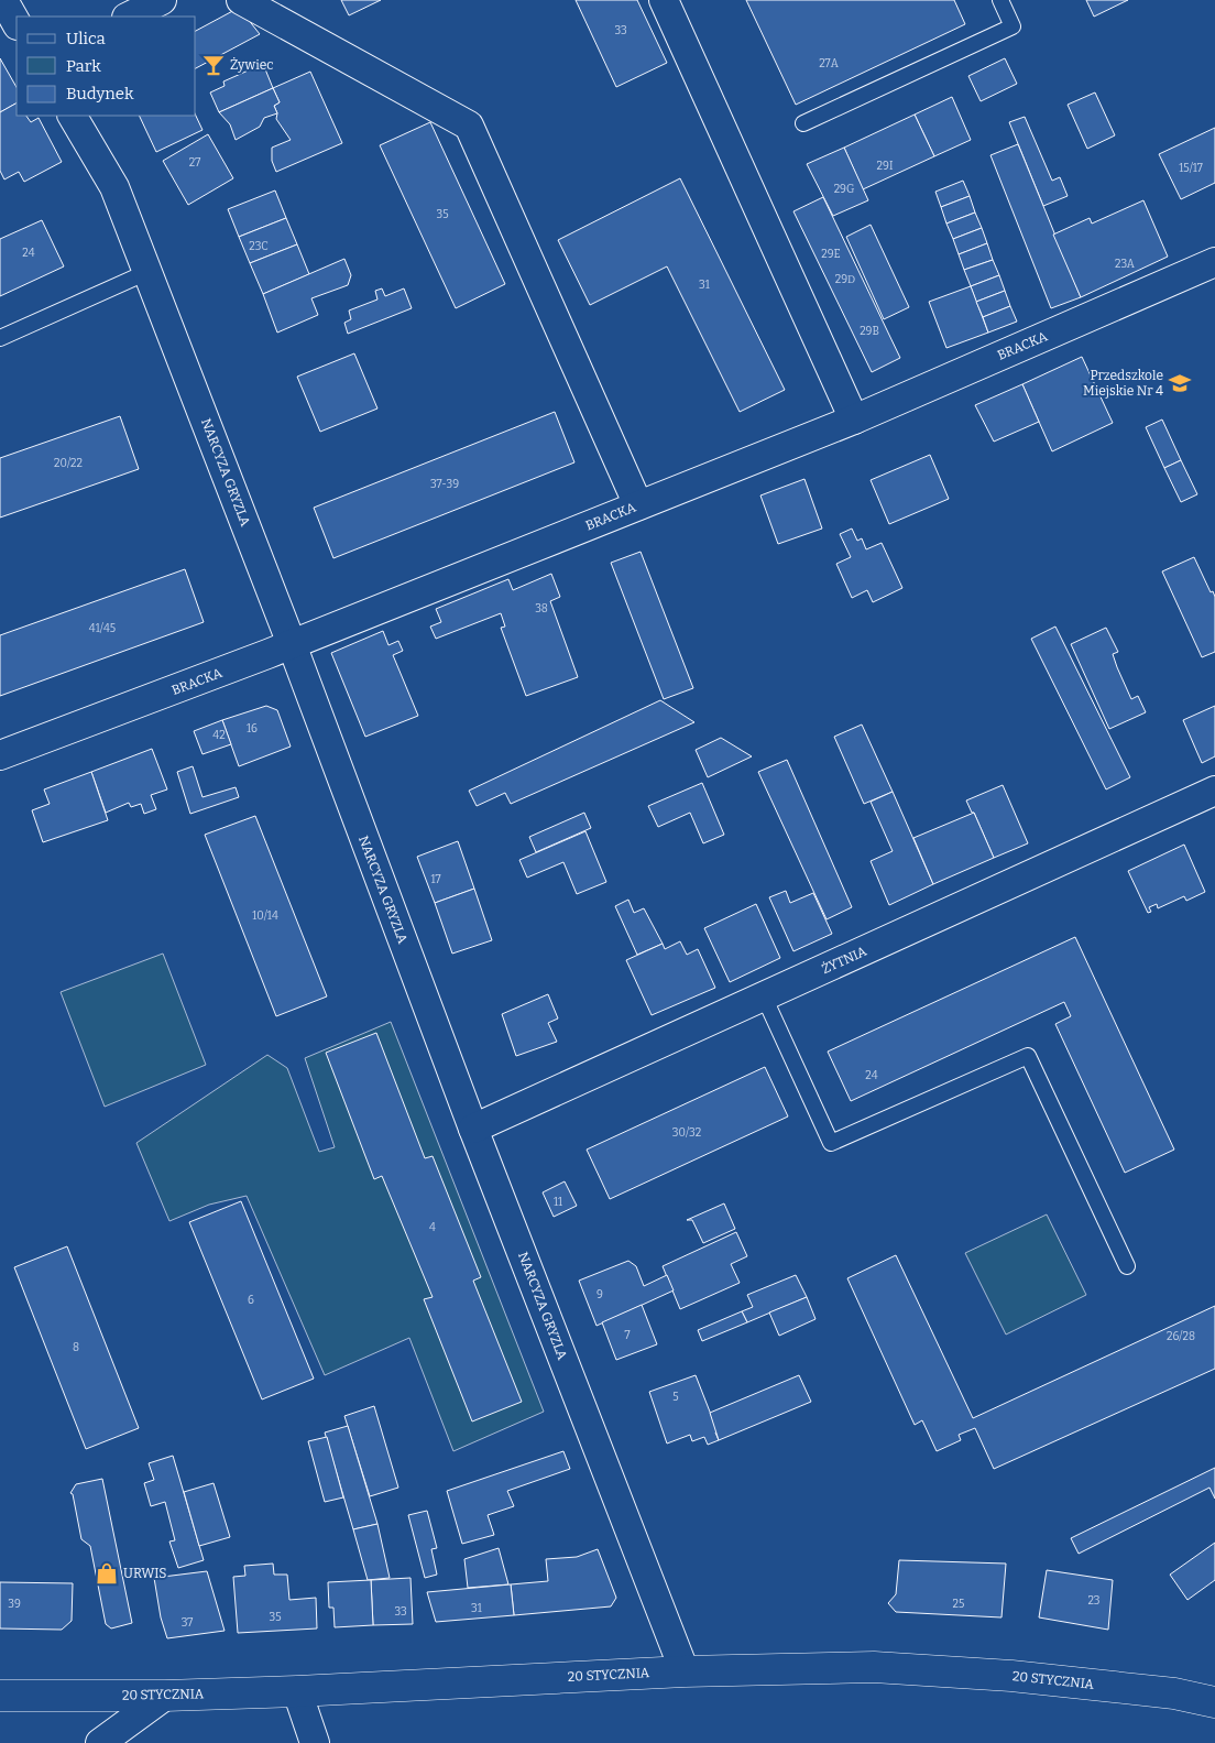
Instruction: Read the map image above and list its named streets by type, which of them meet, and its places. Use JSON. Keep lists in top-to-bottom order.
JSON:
{
  "streets": {
    "street": [
      "BRACKA",
      "NARCYZA GRYZLA",
      "ŻYTNIA",
      "20 STYCZNIA"
    ]
  },
  "crossings": [
    ["BRACKA", "NARCYZA GRYZLA"],
    ["NARCYZA GRYZLA", "ŻYTNIA"],
    ["NARCYZA GRYZLA", "20 STYCZNIA"]
  ],
  "places": {
    "bar": ["Żywiec"],
    "school or university": ["Przedszkole Miejskie Nr 4"],
    "shop": ["URWIS"]
  },
  "house_numbers": [
    "33",
    "27A",
    "27",
    "29I",
    "15/17",
    "29G",
    "35",
    "23C",
    "24",
    "29E",
    "23A",
    "29D",
    "31",
    "29B",
    "20/22",
    "37-39",
    "38",
    "41/45",
    "16",
    "42",
    "17",
    "10/14",
    "24",
    "30/32",
    "11",
    "4",
    "9",
    "6",
    "7",
    "26/28",
    "8",
    "5",
    "23",
    "39",
    "25",
    "31",
    "33",
    "35",
    "37"
  ],
  "legend": ["Ulica", "Park", "Budynek"]
}
